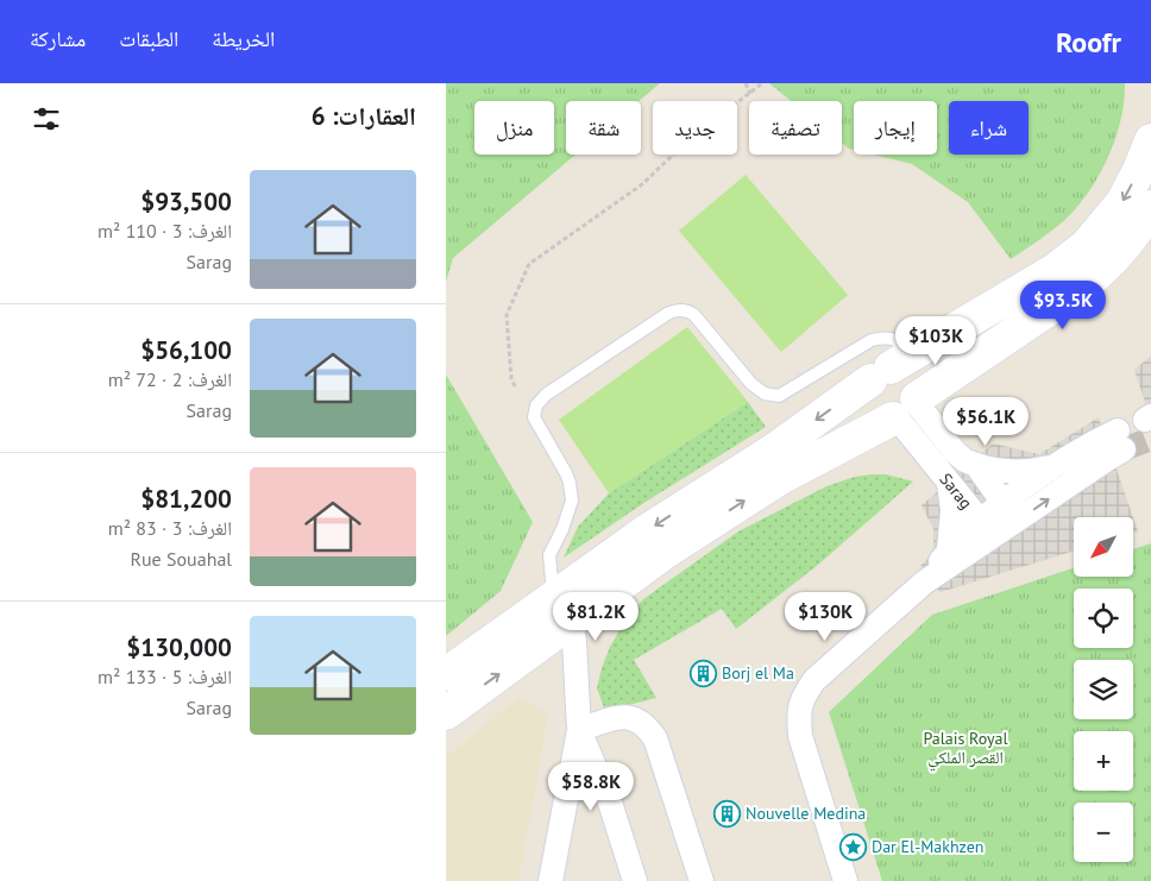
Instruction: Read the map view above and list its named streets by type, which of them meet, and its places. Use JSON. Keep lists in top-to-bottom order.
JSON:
{
  "streets": {
    "street": ["Sarag"]
  },
  "parks": ["Palais Royal القصر الملكي"],
  "places": {
    "building": ["Borj el Ma", "Nouvelle Medina"],
    "place": ["Dar El-Makhzen"]
  },
  "north": "bottom left",
  "page": {
    "header": "Roofr",
    "nav": ["الخريطة", "الطبقات", "مشاركة"],
    "heading": "العقارات: 6",
    "chip": [
      "شراء",
      "إيجار",
      "تصفية",
      "جديد",
      "شقة",
      "منزل"
    ],
    "list": [
      {
        "name": "$93,500",
        "note": "الغرف: 3 · 110 m² · Sarag"
      },
      {
        "name": "$56,100",
        "note": "الغرف: 2 · 72 m² · Sarag"
      },
      {
        "name": "$81,200",
        "note": "الغرف: 3 · 83 m² · Rue Souahal"
      },
      {
        "name": "$130,000",
        "note": "الغرف: 5 · 133 m² · Sarag"
      }
    ],
    "price": [
      "$93.5K",
      "$103K",
      "$56.1K",
      "$81.2K",
      "$130K",
      "$58.8K"
    ],
    "map_buttons": ["+", "−"]
  }
}
